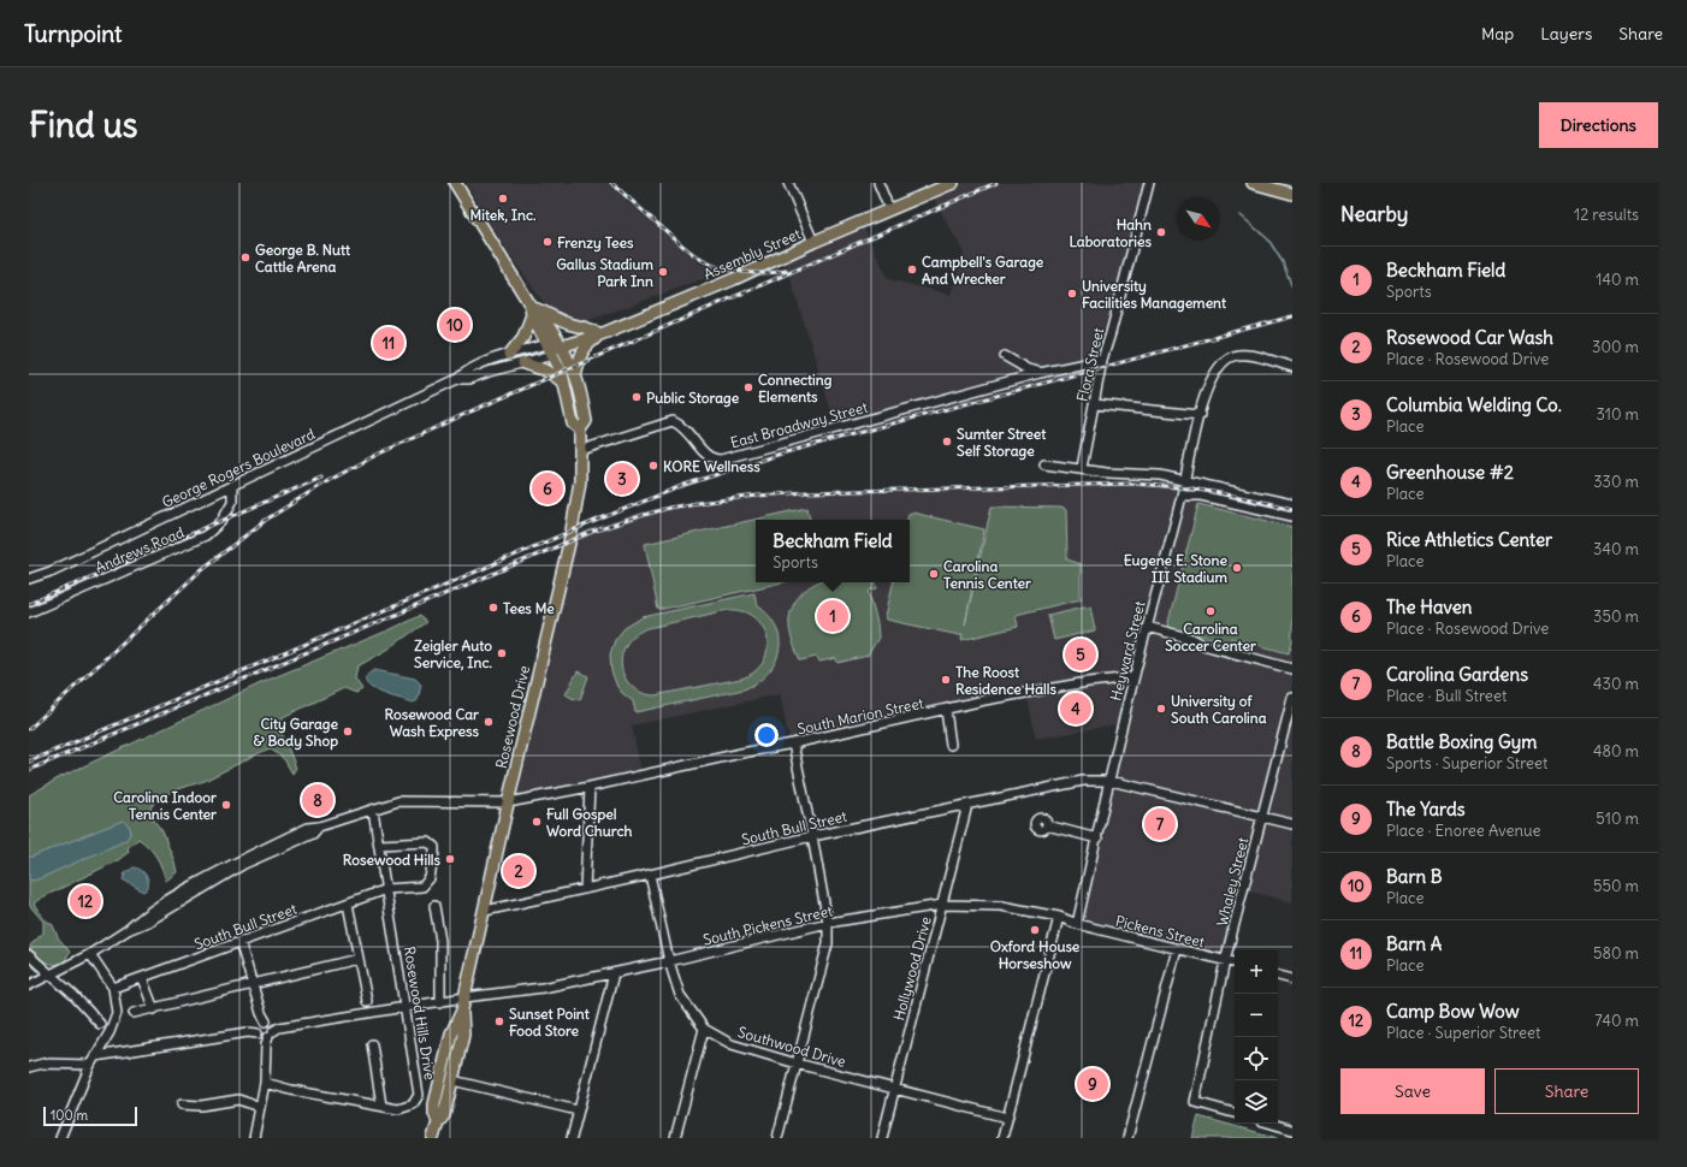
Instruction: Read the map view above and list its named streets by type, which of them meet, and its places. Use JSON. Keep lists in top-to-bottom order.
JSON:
{
  "streets": {
    "main road": ["Assembly Street", "Rosewood Drive"],
    "street": [
      "Flora Street",
      "East Broadway Street",
      "George Rogers Boulevard",
      "Andrews Road",
      "Heyward Street",
      "South Marion Street",
      "South Bull Street",
      "Whaley Street",
      "South Pickens Street",
      "Pickens Street",
      "Hollywood Drive",
      "Rosewood Hills Drive",
      "Southwood Drive"
    ]
  },
  "crossings": [
    ["Assembly Street", "George Rogers Boulevard"],
    ["Assembly Street", "Rosewood Drive"],
    ["Flora Street", "East Broadway Street"],
    ["East Broadway Street", "Rosewood Drive"],
    ["George Rogers Boulevard", "Andrews Road"],
    ["George Rogers Boulevard", "Rosewood Drive"],
    ["Heyward Street", "South Marion Street"],
    ["Heyward Street", "South Bull Street"],
    ["Heyward Street", "South Pickens Street"],
    ["Heyward Street", "Pickens Street"],
    ["South Marion Street", "Rosewood Drive"],
    ["South Marion Street", "Rosewood Hills Drive"],
    ["Rosewood Drive", "South Bull Street"],
    ["Rosewood Drive", "South Pickens Street"],
    ["South Bull Street", "Whaley Street"],
    ["South Bull Street", "Hollywood Drive"],
    ["South Bull Street", "Rosewood Hills Drive"],
    ["South Bull Street", "Southwood Drive"],
    ["Whaley Street", "Pickens Street"],
    ["South Pickens Street", "Pickens Street"],
    ["South Pickens Street", "Hollywood Drive"],
    ["South Pickens Street", "Southwood Drive"],
    ["Hollywood Drive", "Southwood Drive"]
  ],
  "places": [
    "Mitek, Inc.",
    "Hahn Laboratories",
    "Frenzy Tees",
    "George B. Nutt Cattle Arena",
    "Campbell's Garage And Wrecker",
    "Gallus Stadium Park Inn",
    "University Facilities Management",
    "Connecting Elements",
    "Public Storage",
    "Sumter Street Self Storage",
    "KORE Wellness",
    "Eugene E. Stone III Stadium",
    "Carolina Tennis Center",
    "Tees Me",
    "Carolina Soccer Center",
    "Zeigler Auto Service, Inc.",
    "The Roost Residence Halls",
    "University of South Carolina",
    "Rosewood Car Wash Express",
    "City Garage & Body Shop",
    "Carolina Indoor Tennis Center",
    "Full Gospel Word Church",
    "Rosewood Hills",
    "Oxford House Horseshow",
    "Sunset Point Food Store"
  ],
  "scale_bar": "100 m",
  "north": "bottom right",
  "page": {
    "header": "Turnpoint",
    "nav": ["Map", "Layers", "Share"],
    "buttons": [
      "Directions",
      ["Save", "Share"]
    ],
    "title": "Find us",
    "heading": ["Nearby", "12 results"],
    "list": [
      {
        "mark": "1",
        "name": "Beckham Field",
        "note": "Sports",
        "value": "140 m"
      },
      {
        "mark": "2",
        "name": "Rosewood Car Wash",
        "note": "Place · Rosewood Drive",
        "value": "300 m"
      },
      {
        "mark": "3",
        "name": "Columbia Welding Co.",
        "note": "Place",
        "value": "310 m"
      },
      {
        "mark": "4",
        "name": "Greenhouse #2",
        "note": "Place",
        "value": "330 m"
      },
      {
        "mark": "5",
        "name": "Rice Athletics Center",
        "note": "Place",
        "value": "340 m"
      },
      {
        "mark": "6",
        "name": "The Haven",
        "note": "Place · Rosewood Drive",
        "value": "350 m"
      },
      {
        "mark": "7",
        "name": "Carolina Gardens",
        "note": "Place · Bull Street",
        "value": "430 m"
      },
      {
        "mark": "8",
        "name": "Battle Boxing Gym",
        "note": "Sports · Superior Street",
        "value": "480 m"
      },
      {
        "mark": "9",
        "name": "The Yards",
        "note": "Place · Enoree Avenue",
        "value": "510 m"
      },
      {
        "mark": "10",
        "name": "Barn B",
        "note": "Place",
        "value": "550 m"
      },
      {
        "mark": "11",
        "name": "Barn A",
        "note": "Place",
        "value": "580 m"
      },
      {
        "mark": "12",
        "name": "Camp Bow Wow",
        "note": "Place · Superior Street",
        "value": "740 m"
      }
    ],
    "pins": [
      "10",
      "11",
      "3",
      "6",
      "1",
      "5",
      "4",
      "8",
      "7",
      "2",
      "12",
      "9"
    ],
    "popup": ["Beckham Field", "Sports"],
    "map_buttons": ["+", "−"],
    "scale": "100 m"
  }
}
